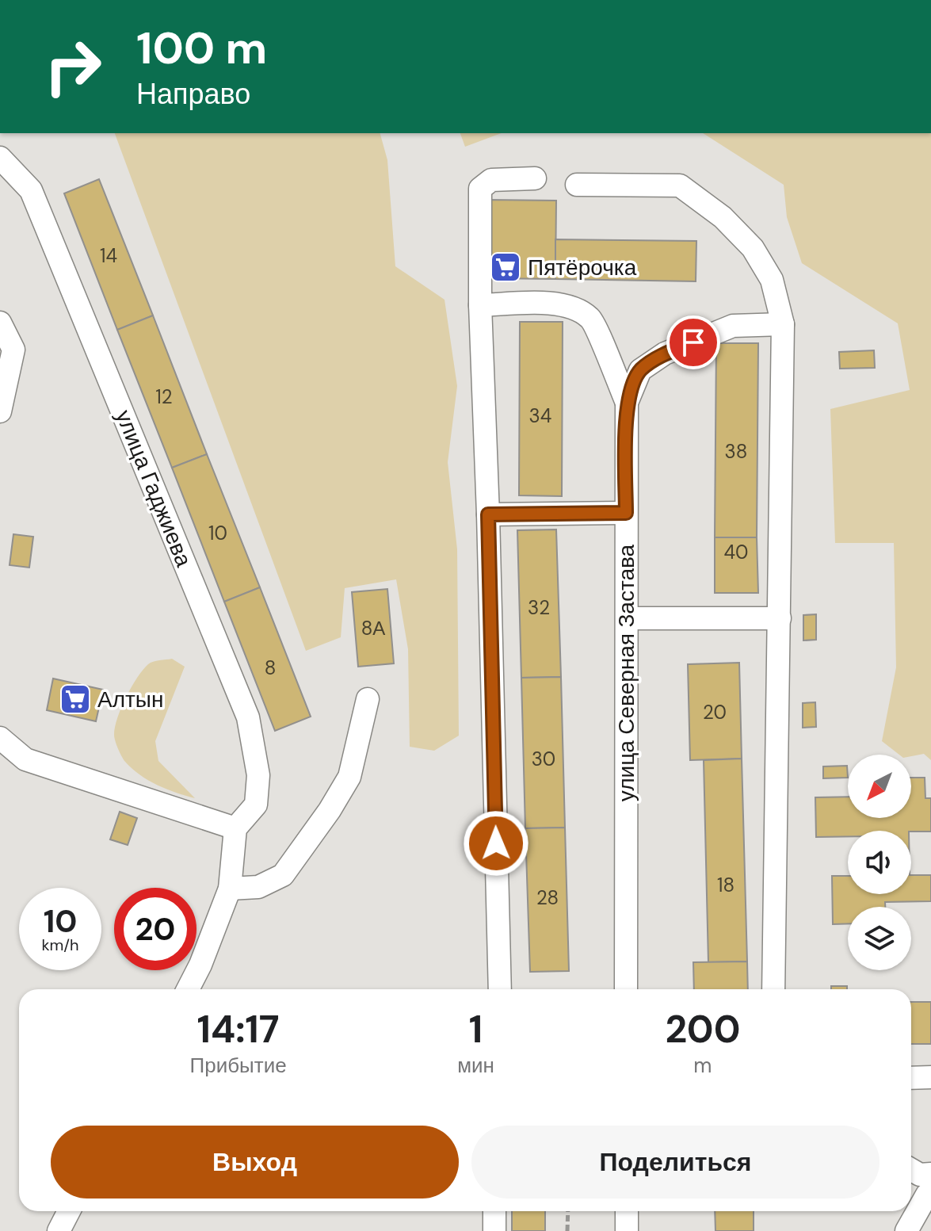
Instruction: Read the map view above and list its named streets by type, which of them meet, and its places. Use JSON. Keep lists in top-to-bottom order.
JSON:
{
  "streets": {
    "street": ["улица Гаджиева", "улица Северная Застава"]
  },
  "places": {
    "supermarket": ["Пятёрочка", "Алтын"]
  },
  "house_numbers": [
    "14",
    "12",
    "34",
    "38",
    "10",
    "40",
    "32",
    "8А",
    "8",
    "20",
    "30",
    "18",
    "28"
  ],
  "north": "bottom left",
  "page": {
    "turn": ["100 m", "Направо"],
    "speed": "10 km/h",
    "limit": "20",
    "eta": [
      "14:17",
      "Прибытие",
      "1",
      "мин",
      "200",
      "m"
    ],
    "buttons": ["Выход", "Поделиться"]
  }
}
